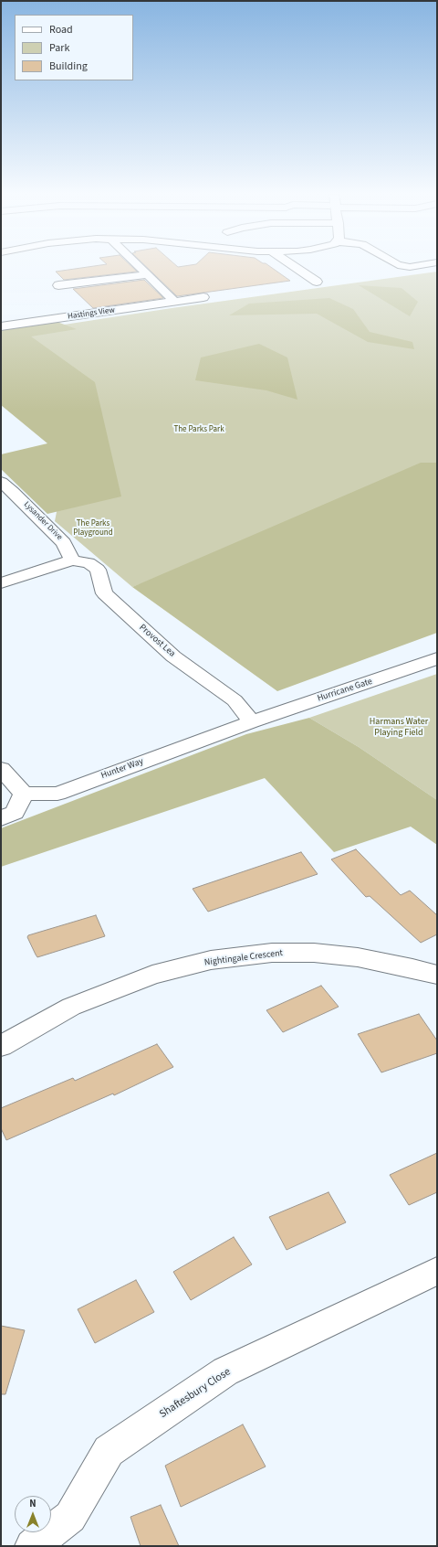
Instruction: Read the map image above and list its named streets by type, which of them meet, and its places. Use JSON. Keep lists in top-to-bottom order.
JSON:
{
  "streets": {
    "street": [
      "Hastings View",
      "Lysander Drive",
      "Provost Lea",
      "Hurricane Gate",
      "Hunter Way",
      "Nightingale Crescent",
      "Shaftesbury Close"
    ]
  },
  "crossings": [
    ["Lysander Drive", "Provost Lea"],
    ["Provost Lea", "Hurricane Gate"],
    ["Provost Lea", "Hunter Way"],
    ["Hurricane Gate", "Hunter Way"]
  ],
  "parks": ["The Parks Park", "The Parks Playground", "Harmans Water Playing Field"],
  "legend": ["Road", "Park", "Building"],
  "north": "top"
}
